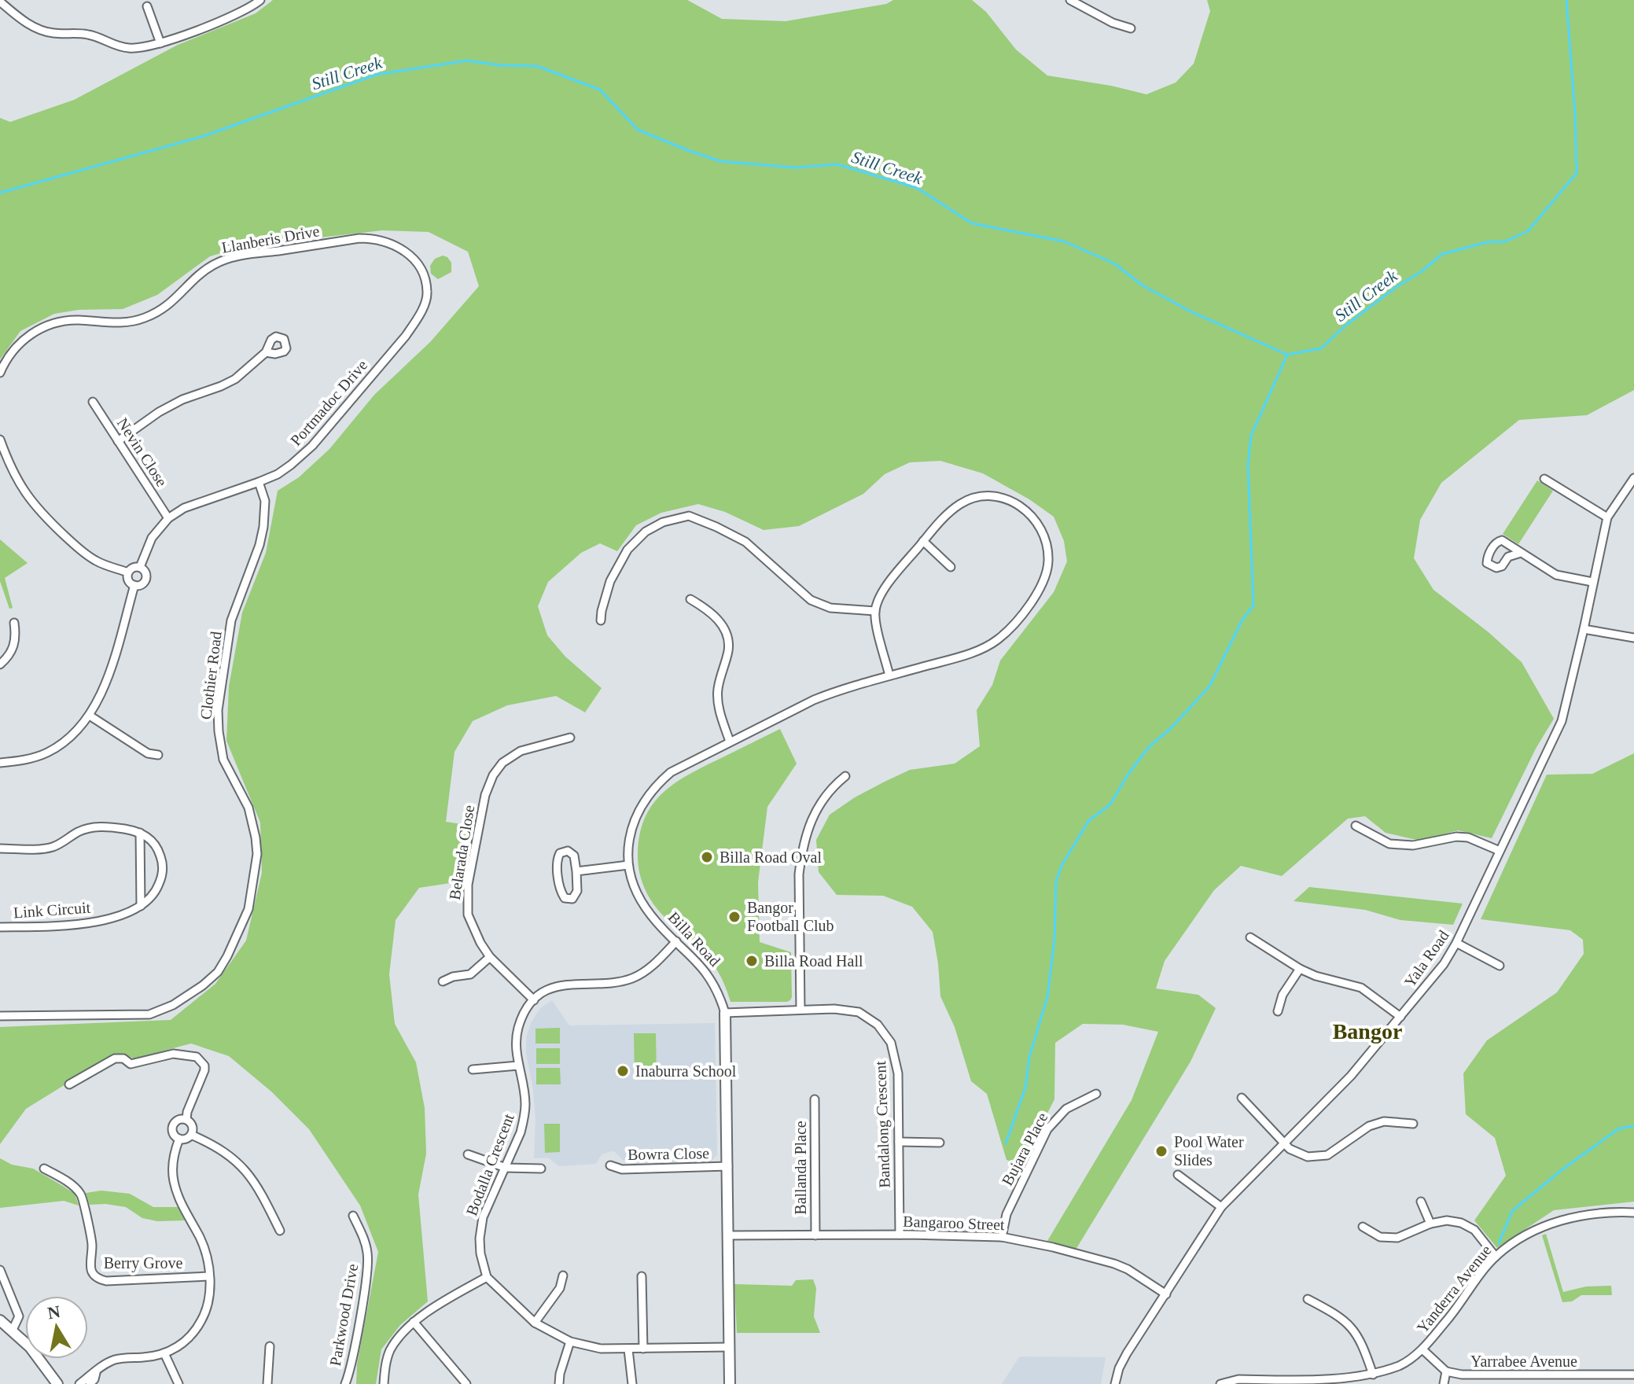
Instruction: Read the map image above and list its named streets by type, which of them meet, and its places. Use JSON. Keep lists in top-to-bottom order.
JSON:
{
  "streets": {
    "street": [
      "Llanberis Drive",
      "Portmadoc Drive",
      "Nevin Close",
      "Clothier Road",
      "Belarada Close",
      "Link Circuit",
      "Billa Road",
      "Yala Road",
      "Bandalong Crescent",
      "Bujara Place",
      "Bowra Close",
      "Bodalla Crescent",
      "Ballanda Place",
      "Bangaroo Street",
      "Berry Grove",
      "Yanderra Avenue",
      "Parkwood Drive",
      "Yarrabee Avenue"
    ]
  },
  "crossings": [
    ["Llanberis Drive", "Portmadoc Drive"],
    ["Portmadoc Drive", "Nevin Close"],
    ["Portmadoc Drive", "Clothier Road"],
    ["Belarada Close", "Bodalla Crescent"],
    ["Billa Road", "Bandalong Crescent"],
    ["Billa Road", "Bowra Close"],
    ["Billa Road", "Bangaroo Street"],
    ["Yala Road", "Bangaroo Street"],
    ["Bandalong Crescent", "Bangaroo Street"],
    ["Bujara Place", "Bangaroo Street"],
    ["Ballanda Place", "Bangaroo Street"]
  ],
  "districts": ["Bangor"],
  "water": ["Still Creek"],
  "places": [
    "Billa Road Oval",
    "Bangor Football Club",
    "Billa Road Hall",
    "Inaburra School",
    "Pool Water Slides"
  ],
  "north": "top"
}
